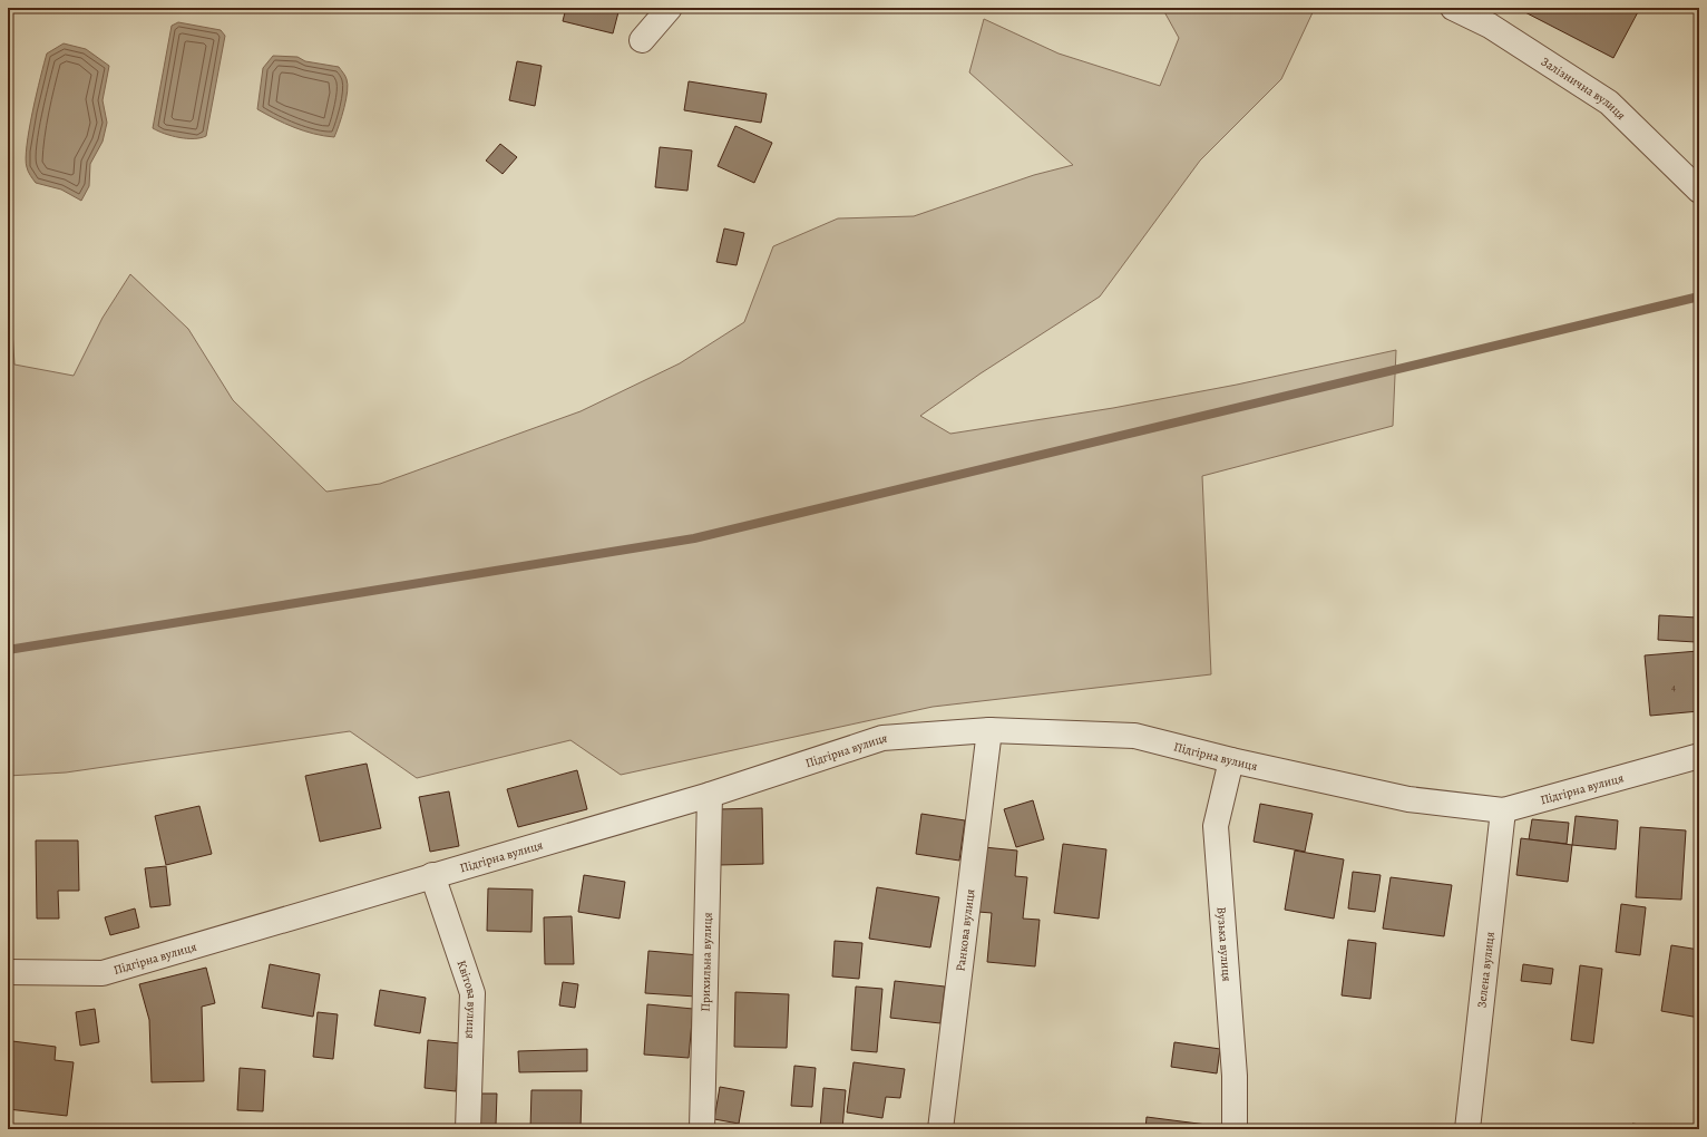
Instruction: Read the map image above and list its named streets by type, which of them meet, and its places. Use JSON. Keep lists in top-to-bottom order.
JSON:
{
  "streets": {
    "street": [
      "Залізнична вулиця",
      "Підгірна вулиця",
      "Ранкова вулиця",
      "Вузька вулиця",
      "Прихильна вулиця",
      "Зелена вулиця",
      "Квітова вулиця"
    ]
  },
  "crossings": [
    ["Підгірна вулиця", "Ранкова вулиця"],
    ["Підгірна вулиця", "Вузька вулиця"],
    ["Підгірна вулиця", "Прихильна вулиця"],
    ["Підгірна вулиця", "Зелена вулиця"],
    ["Підгірна вулиця", "Квітова вулиця"]
  ],
  "house_numbers": ["4"]
}
